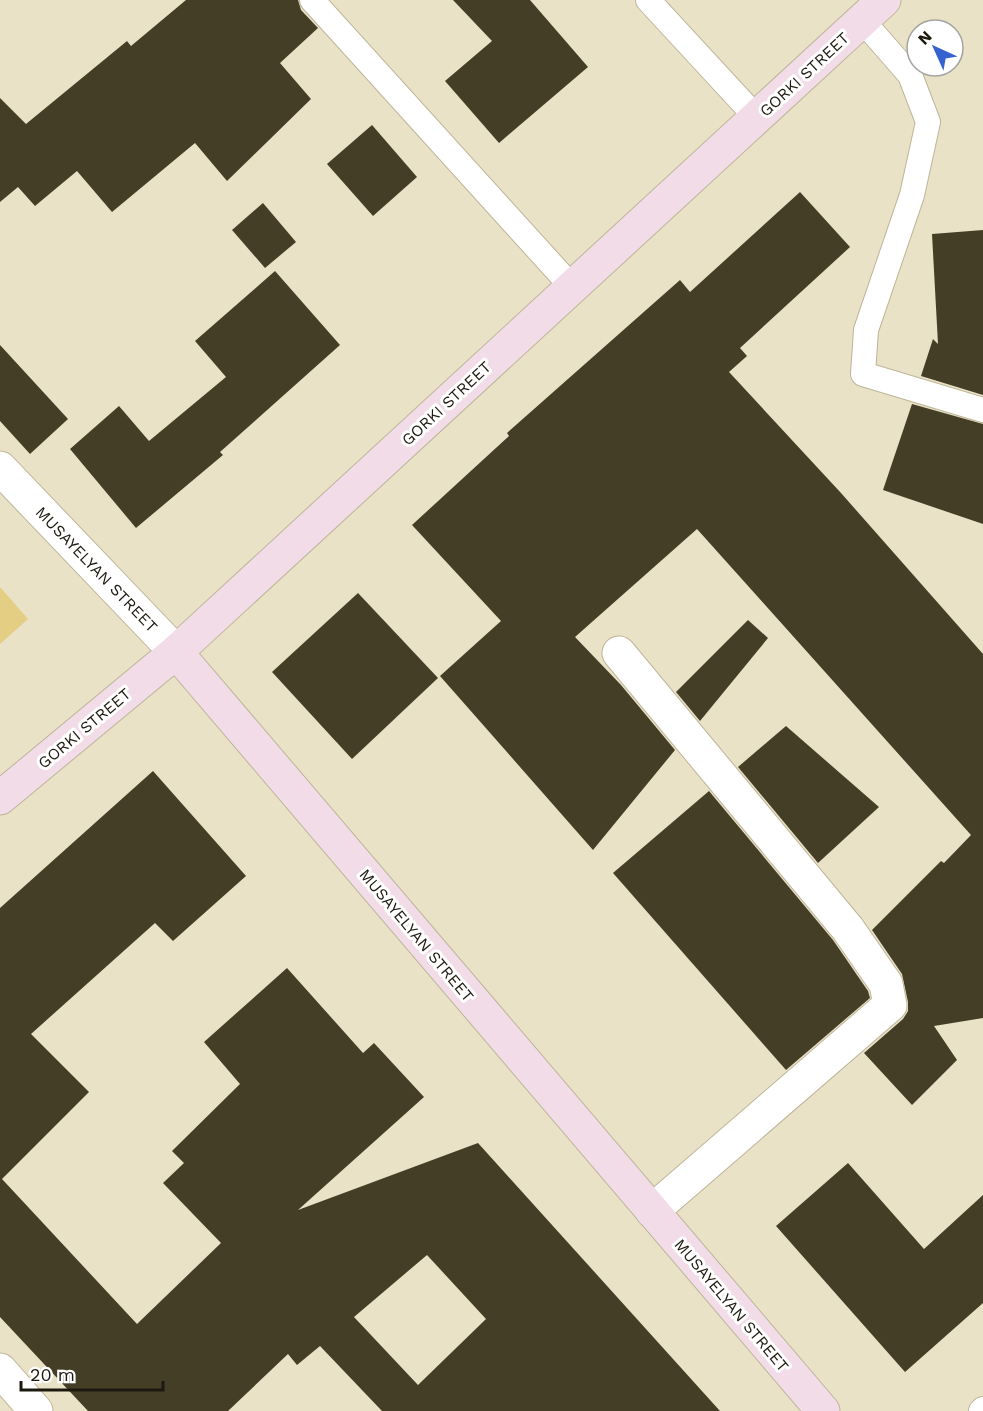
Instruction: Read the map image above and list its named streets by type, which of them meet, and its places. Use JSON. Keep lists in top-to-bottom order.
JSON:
{
  "streets": {
    "main road": ["GORKI STREET", "MUSAYELYAN STREET"]
  },
  "crossings": [
    ["GORKI STREET", "MUSAYELYAN STREET"]
  ],
  "scale_bar": "20 m",
  "north": "top left"
}
